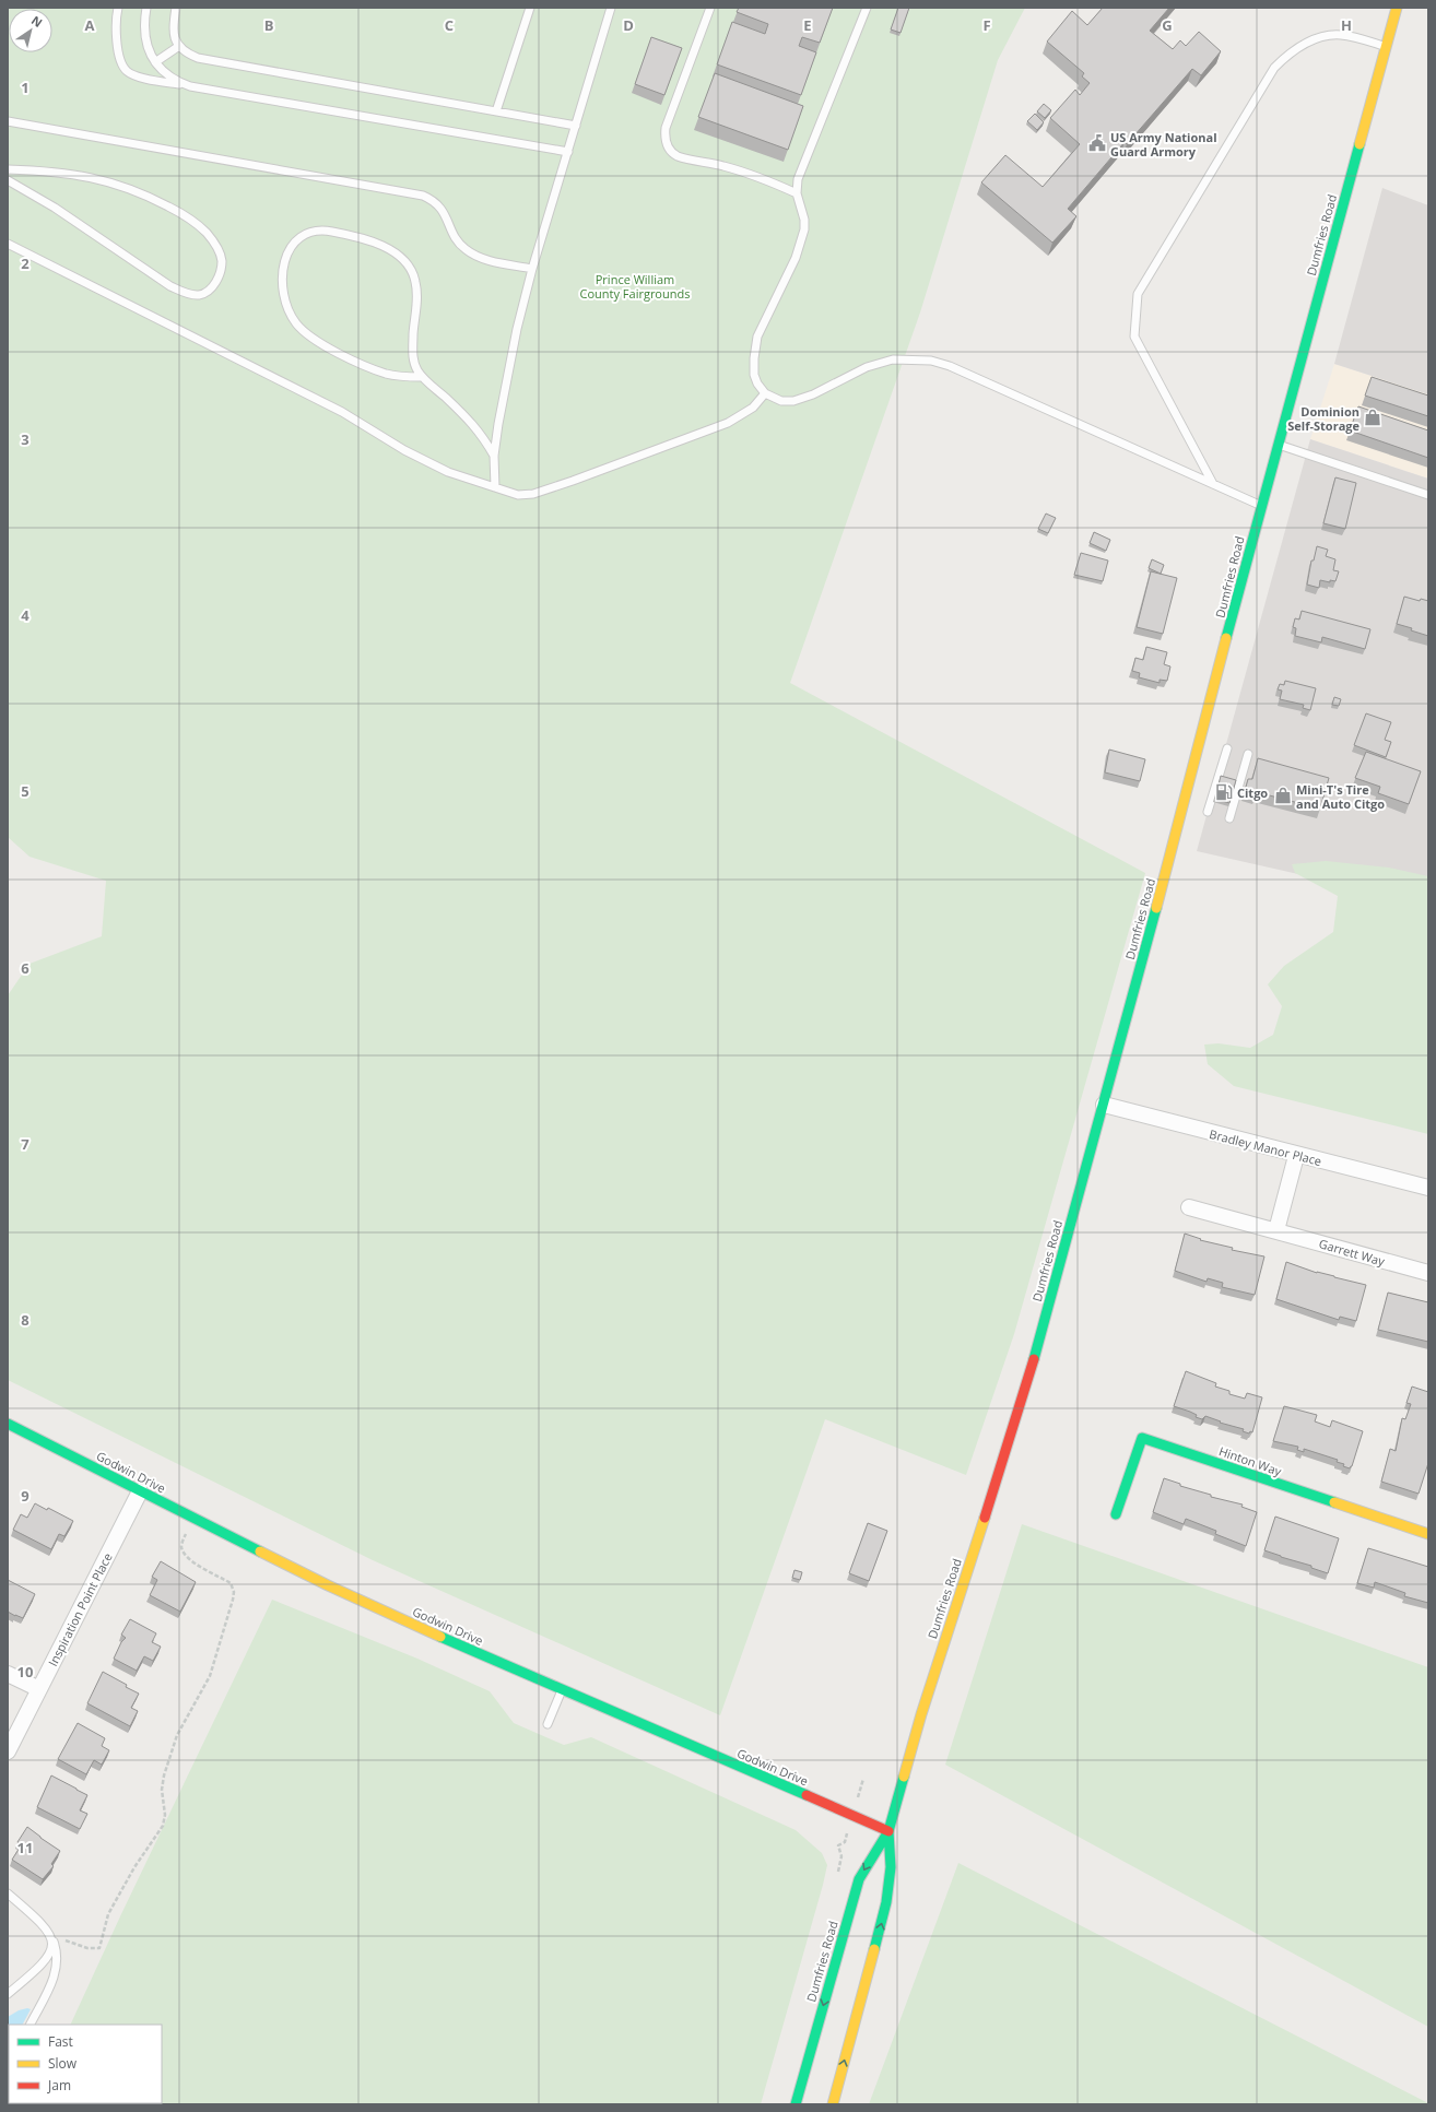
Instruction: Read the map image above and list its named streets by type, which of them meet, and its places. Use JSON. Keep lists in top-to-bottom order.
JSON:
{
  "streets": {
    "main road": ["Dumfries Road", "Hinton Way", "Godwin Drive"],
    "street": ["Bradley Manor Place", "Garrett Way", "Inspiration Point Place"]
  },
  "crossings": [
    ["Dumfries Road", "Bradley Manor Place"],
    ["Dumfries Road", "Godwin Drive"],
    ["Godwin Drive", "Inspiration Point Place"]
  ],
  "parks": ["Prince William County Fairgrounds"],
  "places": {
    "public building": ["US Army National Guard Armory"],
    "shop": ["Dominion Self-Storage", "Mini-T's Tire and Auto Citgo"],
    "fuel station": ["Citgo"]
  },
  "legend": ["Fast", "Slow", "Jam"],
  "north": "top right",
  "grid": {
    "columns": [
      "A",
      "B",
      "C",
      "D",
      "E",
      "F",
      "G",
      "H"
    ],
    "rows": [
      "1",
      "2",
      "3",
      "4",
      "5",
      "6",
      "7",
      "8",
      "9",
      "10",
      "11"
    ]
  }
}
